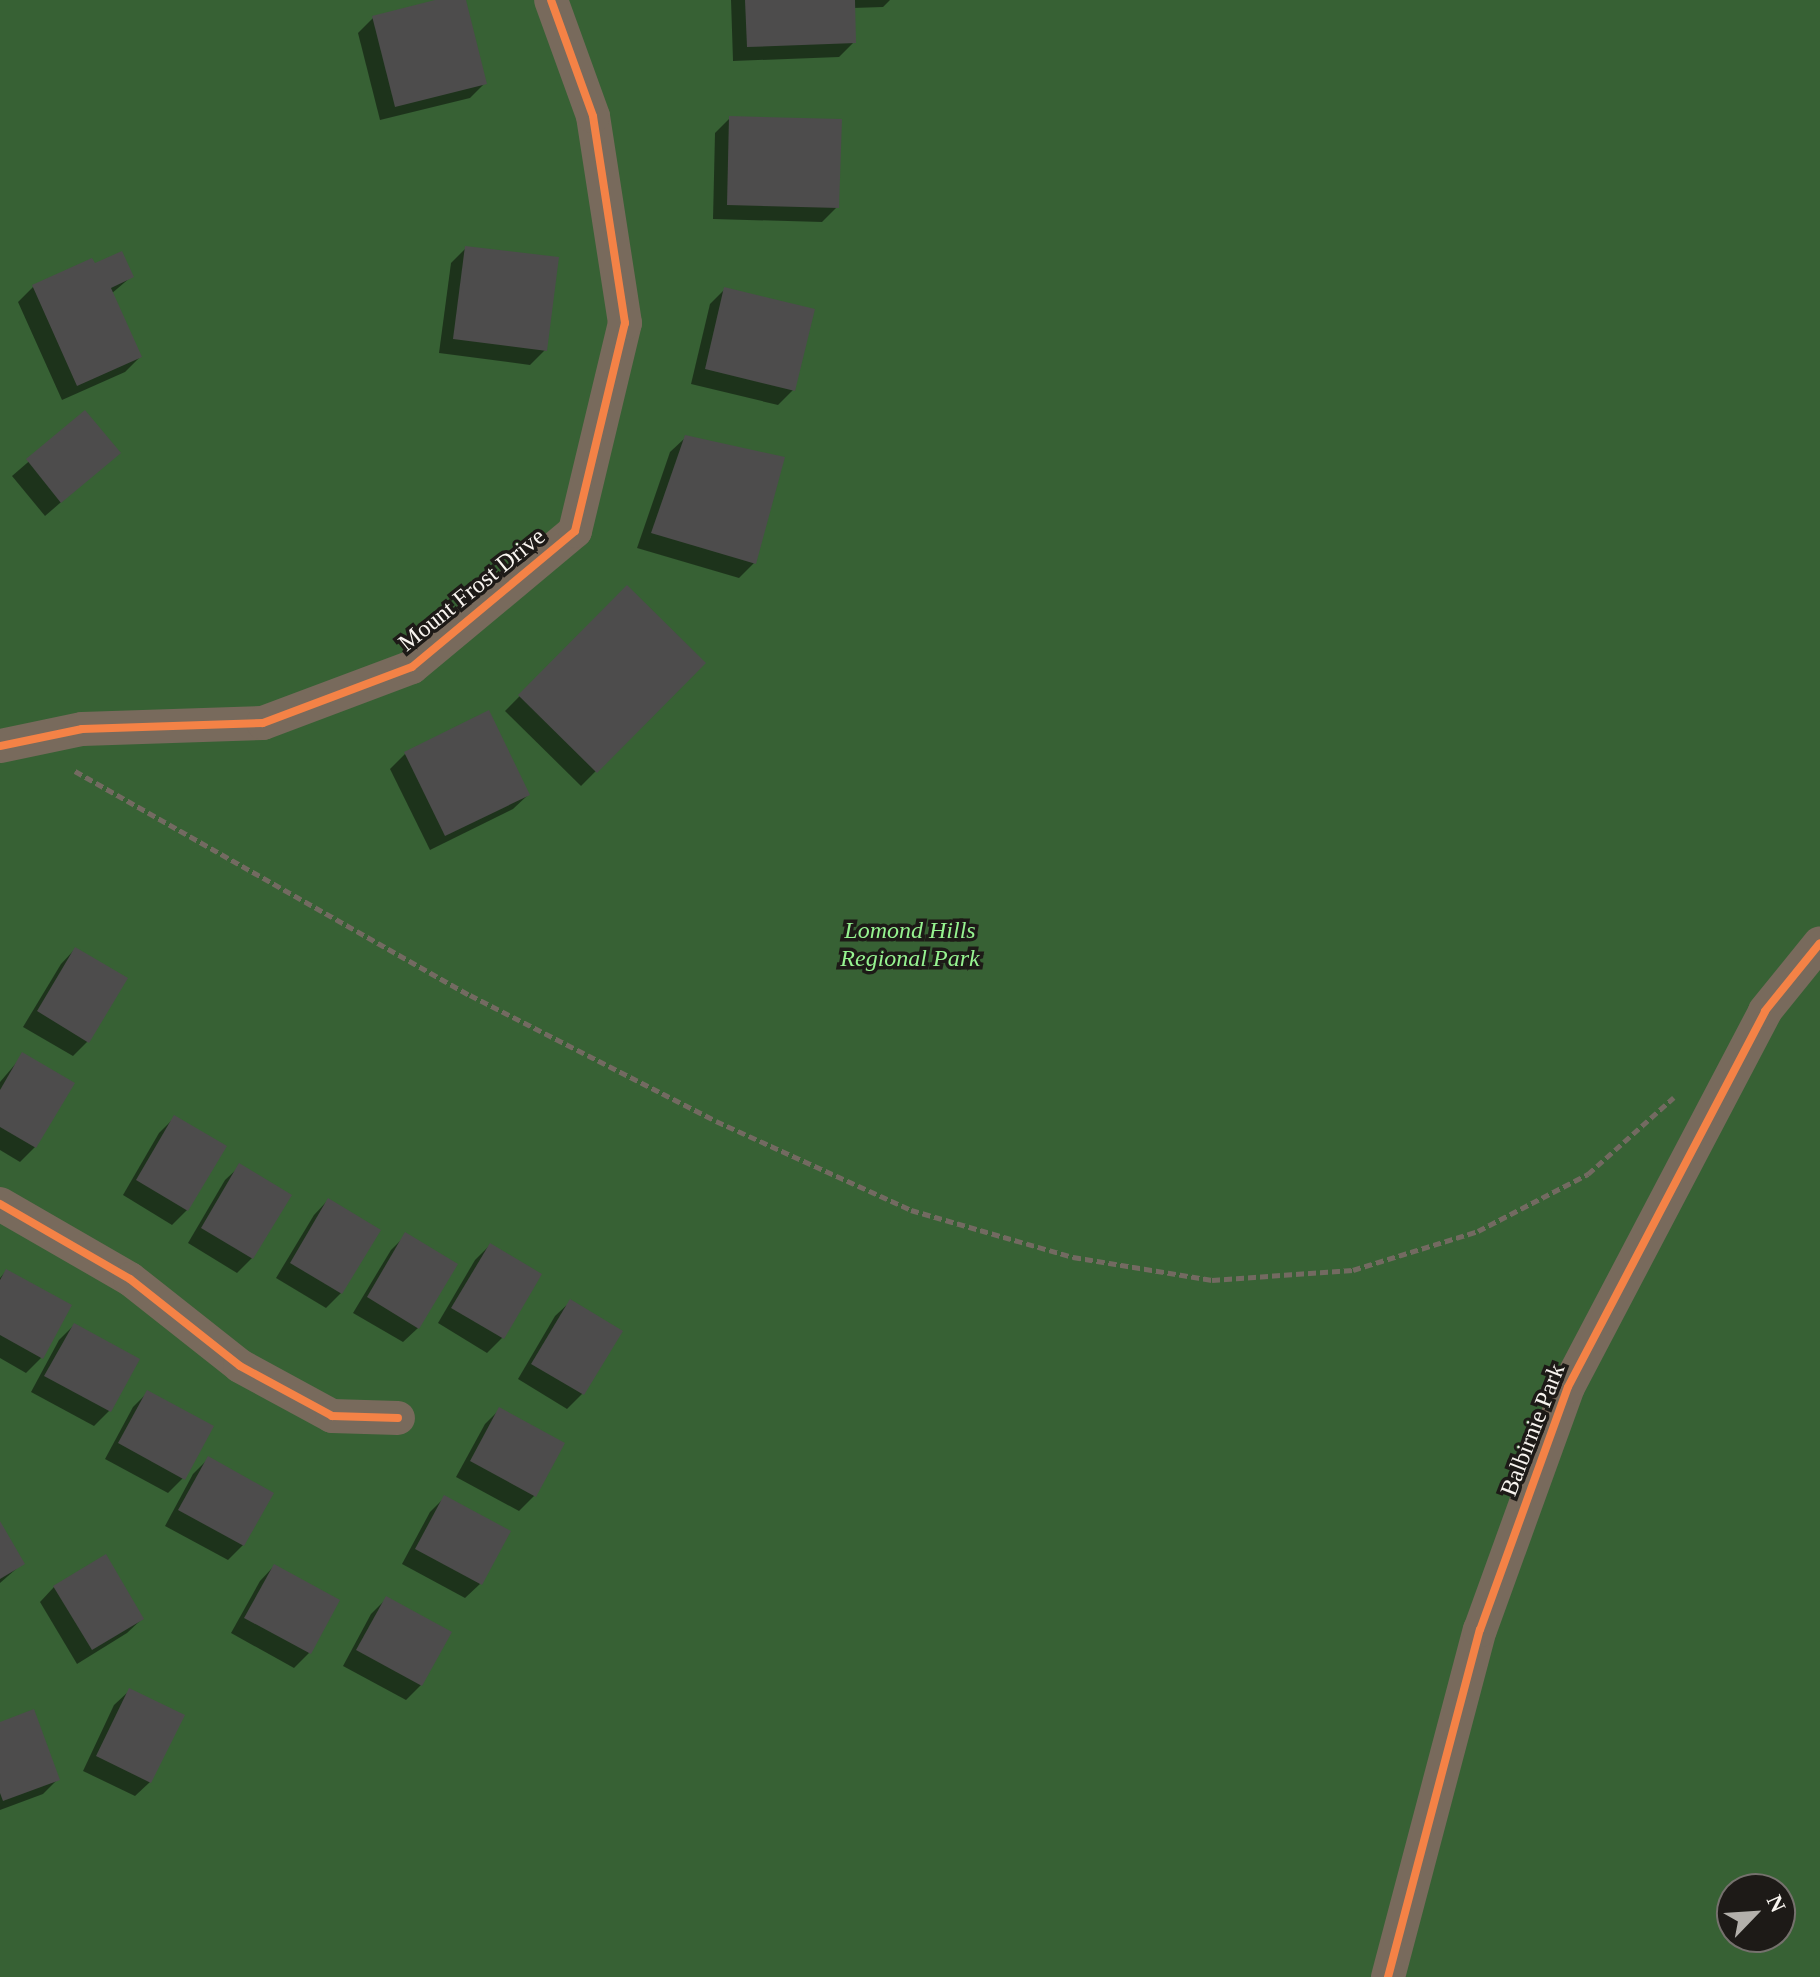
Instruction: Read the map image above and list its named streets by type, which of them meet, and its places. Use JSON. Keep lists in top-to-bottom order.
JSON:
{
  "streets": {
    "street": ["Mount Frost Drive", "Balbirnie Park"]
  },
  "parks": ["Lomond Hills Regional Park"],
  "north": "top right"
}
